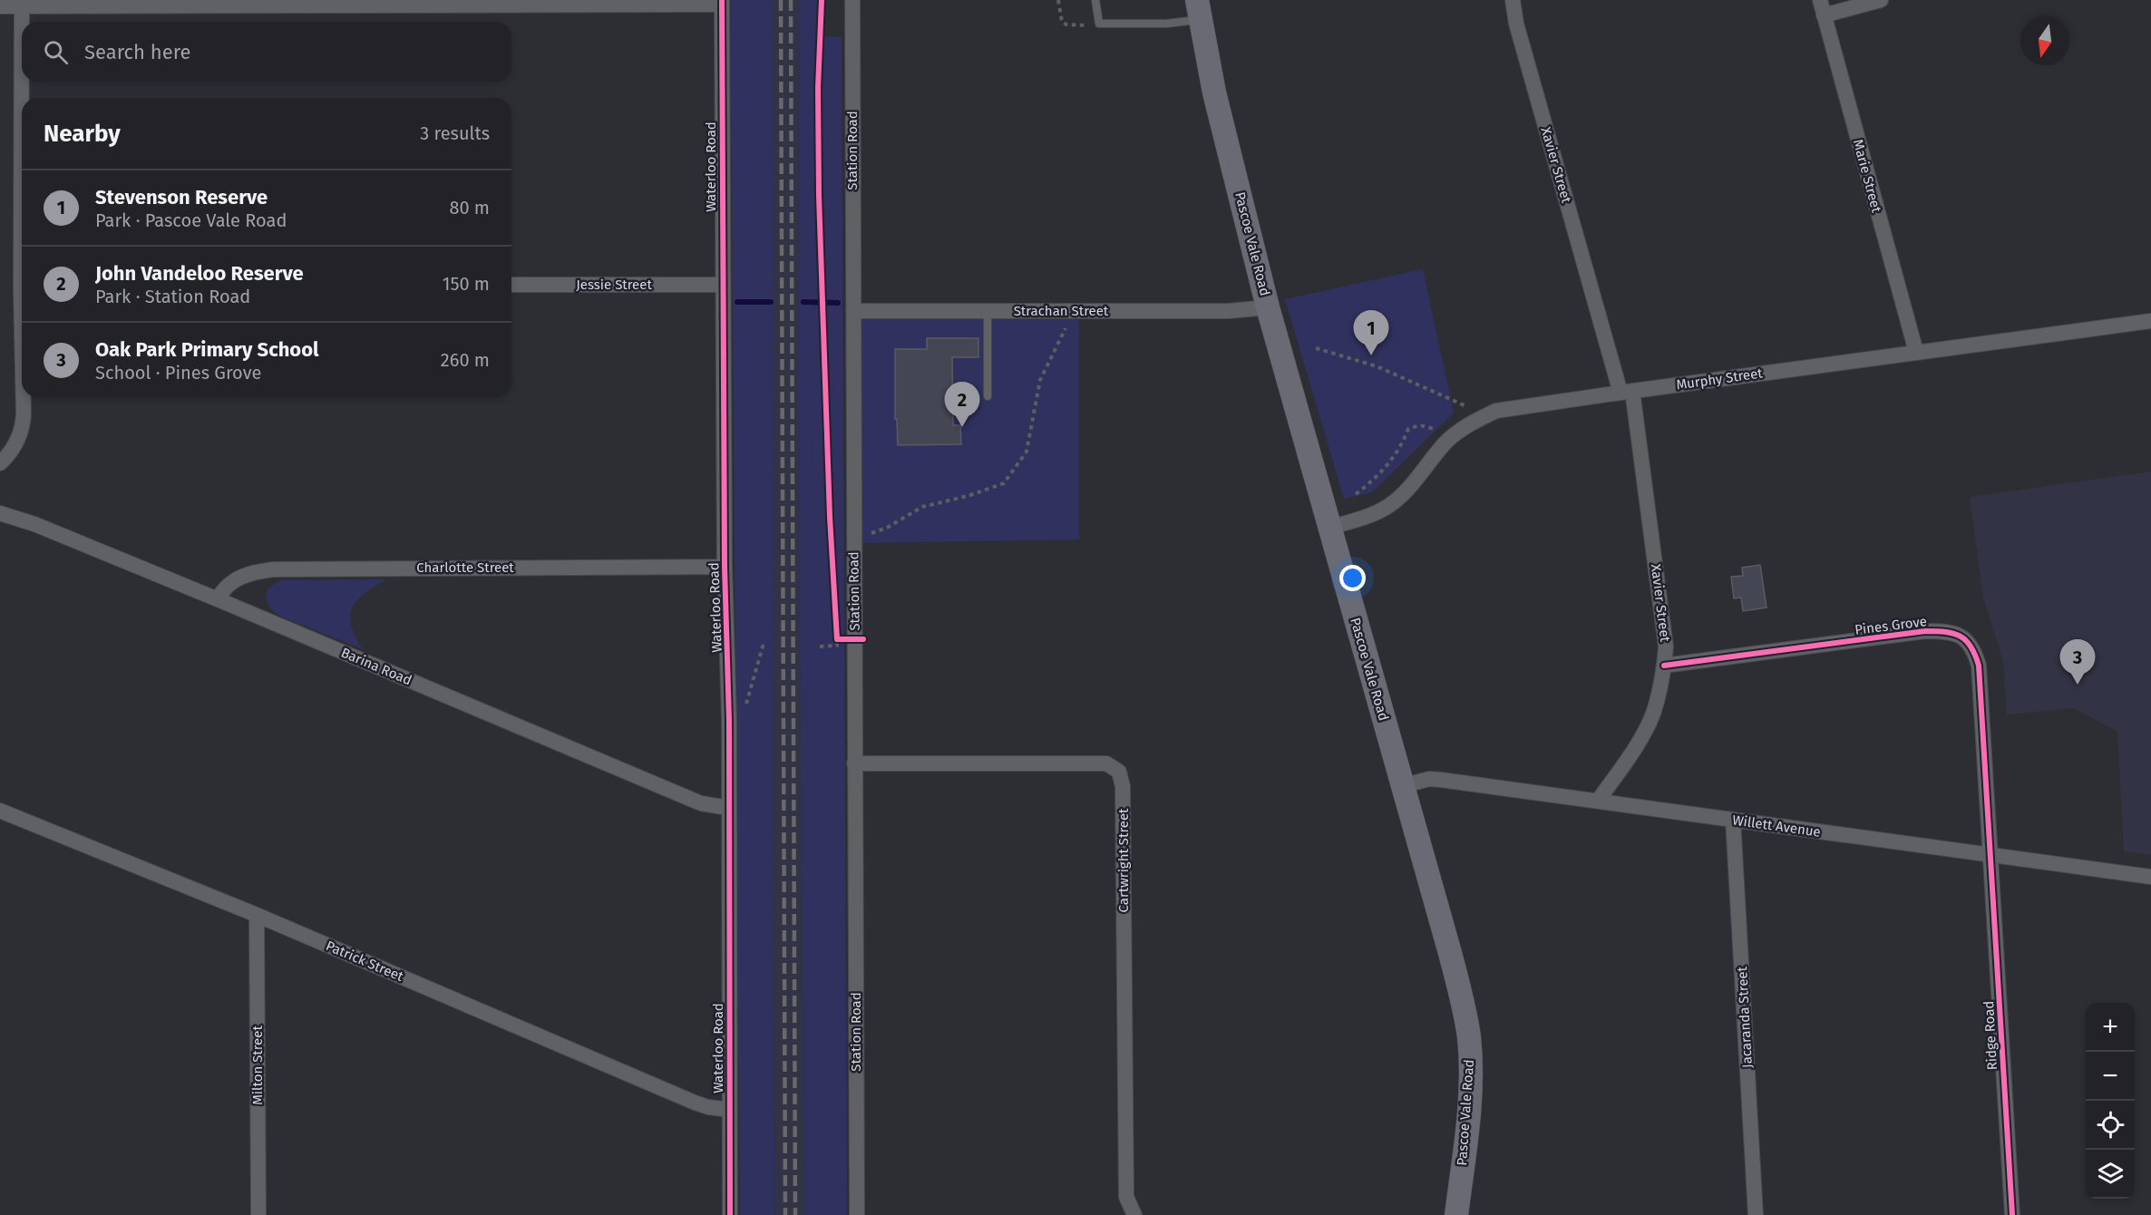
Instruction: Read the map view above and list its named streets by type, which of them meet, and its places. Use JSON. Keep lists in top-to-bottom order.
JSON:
{
  "streets": {
    "main road": ["Pascoe Vale Road"],
    "street": [
      "Station Road",
      "Xavier Street",
      "Waterloo Road",
      "Marie Street",
      "Jessie Street",
      "Strachan Street",
      "Murphy Street",
      "Charlotte Street",
      "Pines Grove",
      "Barina Road",
      "Willett Avenue",
      "Cartwright Street",
      "Patrick Street",
      "Jacaranda Street",
      "Ridge Road",
      "Milton Street"
    ]
  },
  "crossings": [
    ["Station Road", "Strachan Street"],
    ["Station Road", "Cartwright Street"],
    ["Xavier Street", "Murphy Street"],
    ["Xavier Street", "Pines Grove"],
    ["Xavier Street", "Willett Avenue"],
    ["Waterloo Road", "Jessie Street"],
    ["Waterloo Road", "Charlotte Street"],
    ["Waterloo Road", "Barina Road"],
    ["Waterloo Road", "Patrick Street"],
    ["Marie Street", "Murphy Street"],
    ["Pascoe Vale Road", "Strachan Street"],
    ["Pascoe Vale Road", "Murphy Street"],
    ["Pascoe Vale Road", "Willett Avenue"],
    ["Charlotte Street", "Barina Road"],
    ["Pines Grove", "Willett Avenue"],
    ["Pines Grove", "Ridge Road"],
    ["Willett Avenue", "Jacaranda Street"],
    ["Willett Avenue", "Ridge Road"],
    ["Patrick Street", "Milton Street"]
  ],
  "north": "bottom",
  "page": {
    "search": "Search here",
    "heading": ["Nearby", "3 results"],
    "list": [
      {
        "mark": "1",
        "name": "Stevenson Reserve",
        "note": "Park · Pascoe Vale Road",
        "value": "80 m"
      },
      {
        "mark": "2",
        "name": "John Vandeloo Reserve",
        "note": "Park · Station Road",
        "value": "150 m"
      },
      {
        "mark": "3",
        "name": "Oak Park Primary School",
        "note": "School · Pines Grove",
        "value": "260 m"
      }
    ],
    "pins": ["1", "2", "3"],
    "map_buttons": ["+", "−"]
  }
}
